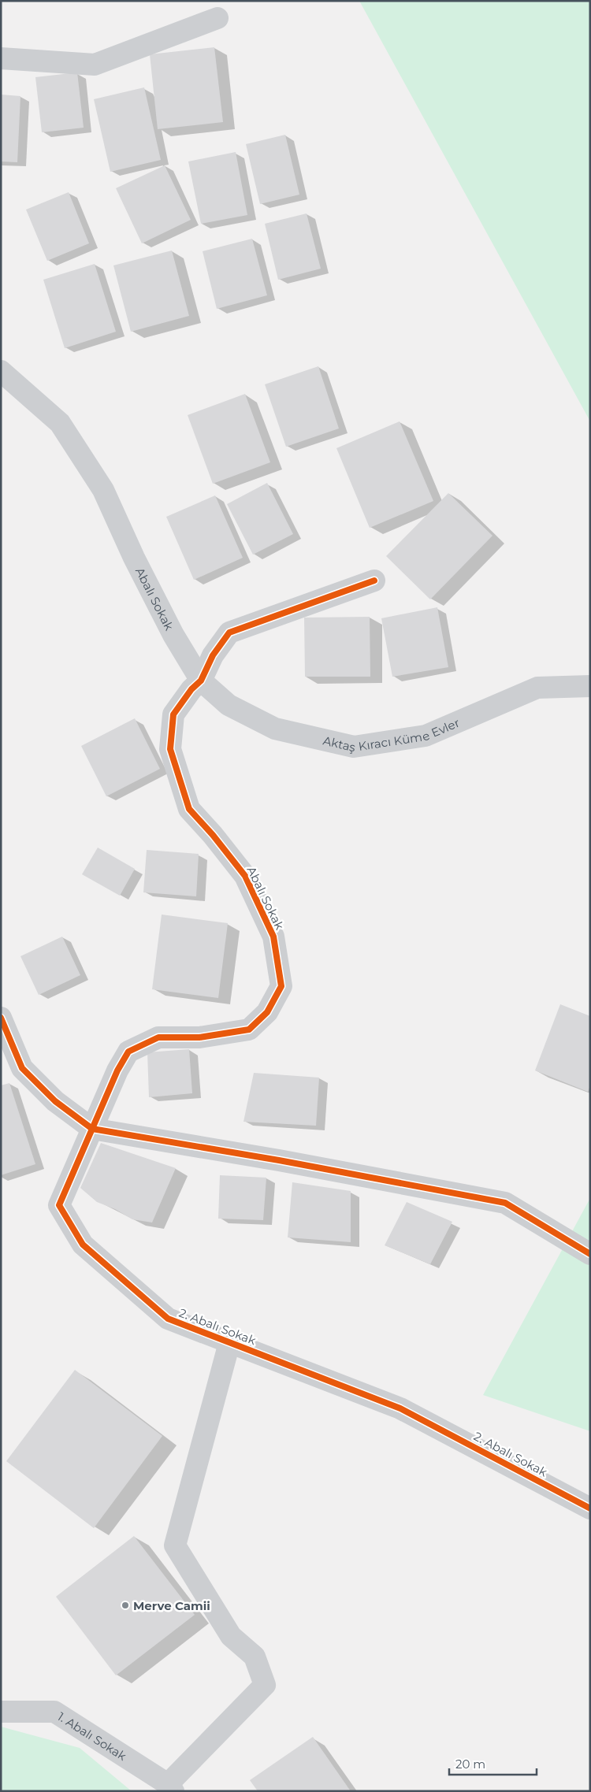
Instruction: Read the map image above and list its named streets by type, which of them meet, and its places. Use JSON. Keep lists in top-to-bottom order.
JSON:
{
  "streets": {
    "street": [
      "Abalı Sokak",
      "Aktaş Kıracı Küme Evler",
      "2. Abalı Sokak",
      "1. Abalı Sokak"
    ]
  },
  "crossings": [
    ["Abalı Sokak", "Aktaş Kıracı Küme Evler"],
    ["Abalı Sokak", "2. Abalı Sokak"]
  ],
  "places": ["Merve Camii"],
  "scale_bar": "20 m"
}
